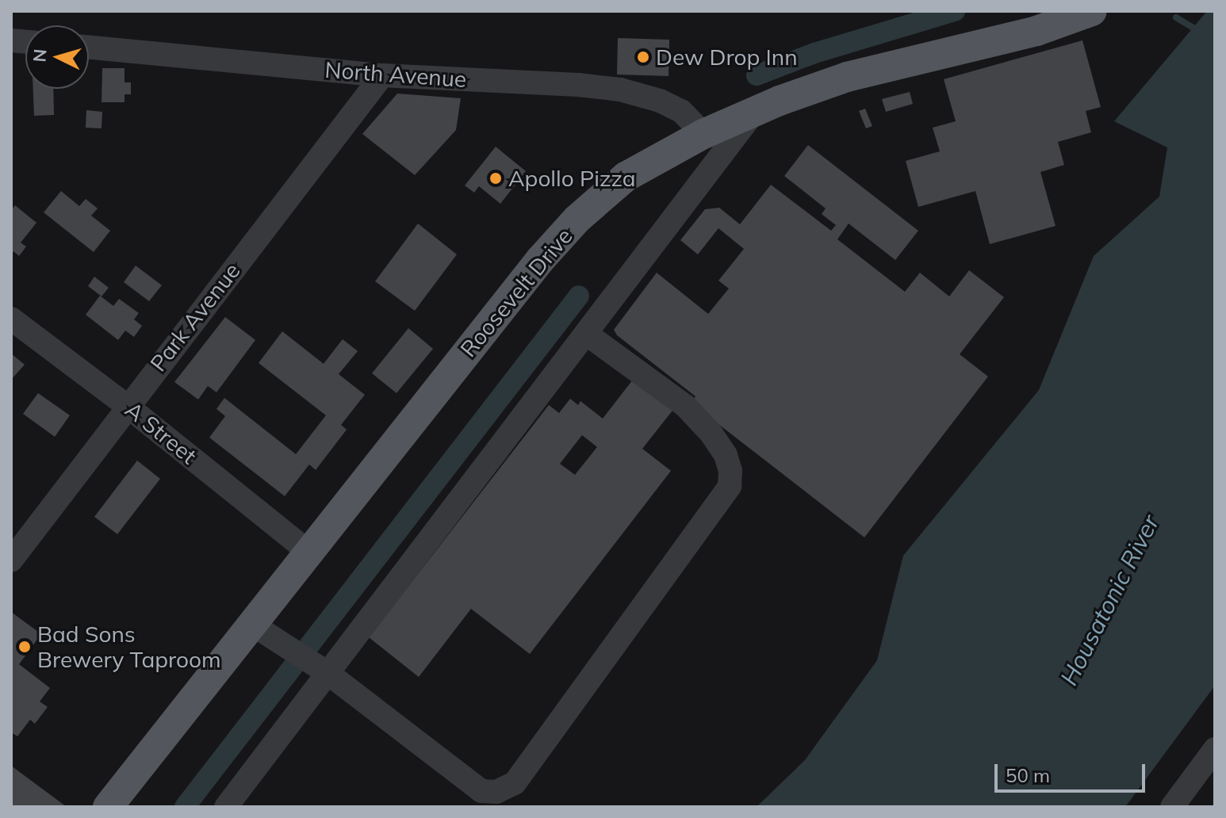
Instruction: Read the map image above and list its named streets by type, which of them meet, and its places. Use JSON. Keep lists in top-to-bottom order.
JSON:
{
  "streets": {
    "main road": ["Roosevelt Drive"],
    "street": ["North Avenue", "Park Avenue", "A Street"]
  },
  "crossings": [
    ["North Avenue", "Roosevelt Drive"],
    ["North Avenue", "Park Avenue"],
    ["Roosevelt Drive", "A Street"],
    ["Park Avenue", "A Street"]
  ],
  "water": ["Housatonic River"],
  "places": ["Dew Drop Inn", "Apollo Pizza", "Bad Sons Brewery Taproom"],
  "scale_bar": "50 m",
  "north": "left"
}
